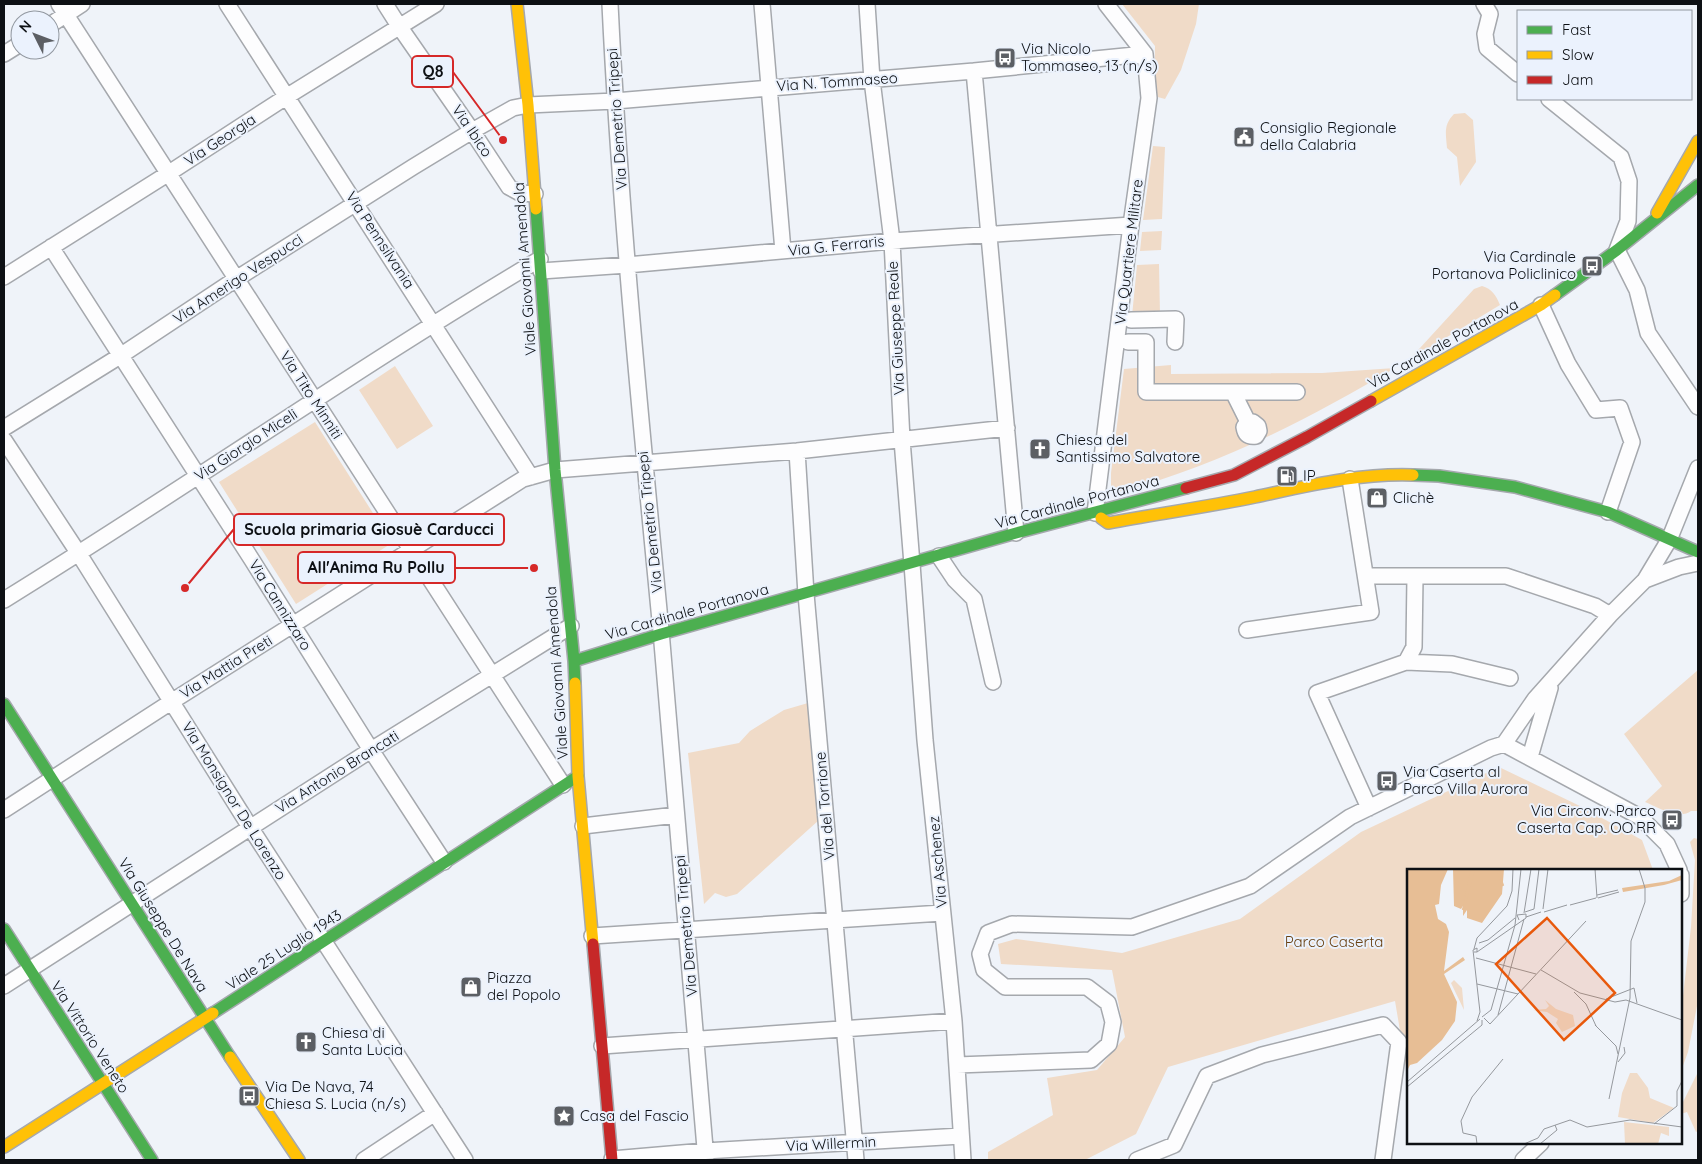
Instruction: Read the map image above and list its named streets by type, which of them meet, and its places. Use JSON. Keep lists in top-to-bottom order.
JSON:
{
  "streets": {
    "street": [
      "Via N. Tommaseo",
      "Via Demetrio Tripepi",
      "Via Ibico",
      "Via Georgia",
      "Via Pennsilvania",
      "Via G. Ferraris",
      "Via Quartiere Militare",
      "Viale Giovanni Amendola",
      "Via Amerigo Vespucci",
      "Via Giuseppe Reale",
      "Via Cardinale Portanova",
      "Via Tito Minniti",
      "Via Giorgio Miceli",
      "Via Cannizzaro",
      "Via Mattia Preti",
      "Via Antonio Brancati",
      "Via Monsignor De Lorenzo",
      "Via del Torrione",
      "Via Aschenez",
      "Via Giuseppe De Nava",
      "Viale 25 Luglio 1943",
      "Via Vittorio Veneto",
      "Via Willermin"
    ]
  },
  "crossings": [
    ["Via N. Tommaseo", "Via Demetrio Tripepi"],
    ["Via N. Tommaseo", "Via Ibico"],
    ["Via N. Tommaseo", "Via Quartiere Militare"],
    ["Via N. Tommaseo", "Viale Giovanni Amendola"],
    ["Via N. Tommaseo", "Via Amerigo Vespucci"],
    ["Via N. Tommaseo", "Via Giuseppe Reale"],
    ["Via Demetrio Tripepi", "Via G. Ferraris"],
    ["Via Demetrio Tripepi", "Via Cardinale Portanova"],
    ["Via Demetrio Tripepi", "Via Mattia Preti"],
    ["Via Demetrio Tripepi", "Via Willermin"],
    ["Via Ibico", "Via Georgia"],
    ["Via Ibico", "Viale Giovanni Amendola"],
    ["Via Ibico", "Via Amerigo Vespucci"],
    ["Via Georgia", "Via Pennsilvania"],
    ["Via Georgia", "Via Tito Minniti"],
    ["Via Georgia", "Via Cannizzaro"],
    ["Via Pennsilvania", "Via Amerigo Vespucci"],
    ["Via Pennsilvania", "Via Giorgio Miceli"],
    ["Via Pennsilvania", "Via Mattia Preti"],
    ["Via G. Ferraris", "Via Quartiere Militare"],
    ["Via G. Ferraris", "Viale Giovanni Amendola"],
    ["Via G. Ferraris", "Via Giuseppe Reale"],
    ["Via G. Ferraris", "Via Giorgio Miceli"],
    ["Via Quartiere Militare", "Via Cardinale Portanova"],
    ["Viale Giovanni Amendola", "Via Cardinale Portanova"],
    ["Viale Giovanni Amendola", "Via Giorgio Miceli"],
    ["Viale Giovanni Amendola", "Via Mattia Preti"],
    ["Viale Giovanni Amendola", "Via Antonio Brancati"],
    ["Viale Giovanni Amendola", "Viale 25 Luglio 1943"],
    ["Viale Giovanni Amendola", "Via Willermin"],
    ["Via Amerigo Vespucci", "Via Tito Minniti"],
    ["Via Amerigo Vespucci", "Via Cannizzaro"],
    ["Via Giuseppe Reale", "Via Cardinale Portanova"],
    ["Via Giuseppe Reale", "Via Mattia Preti"],
    ["Via Giuseppe Reale", "Via Aschenez"],
    ["Via Cardinale Portanova", "Via del Torrione"],
    ["Via Cardinale Portanova", "Via Aschenez"],
    ["Via Tito Minniti", "Via Giorgio Miceli"],
    ["Via Tito Minniti", "Via Mattia Preti"],
    ["Via Tito Minniti", "Via Antonio Brancati"],
    ["Via Tito Minniti", "Viale 25 Luglio 1943"],
    ["Via Giorgio Miceli", "Via Cannizzaro"],
    ["Via Giorgio Miceli", "Via Monsignor De Lorenzo"],
    ["Via Cannizzaro", "Via Mattia Preti"],
    ["Via Cannizzaro", "Via Antonio Brancati"],
    ["Via Cannizzaro", "Viale 25 Luglio 1943"],
    ["Via Mattia Preti", "Via Monsignor De Lorenzo"],
    ["Via Mattia Preti", "Via del Torrione"],
    ["Via Mattia Preti", "Via Giuseppe De Nava"],
    ["Via Antonio Brancati", "Via Monsignor De Lorenzo"],
    ["Via Antonio Brancati", "Via Giuseppe De Nava"],
    ["Via Antonio Brancati", "Via Vittorio Veneto"],
    ["Via Monsignor De Lorenzo", "Viale 25 Luglio 1943"],
    ["Via del Torrione", "Via Willermin"],
    ["Via Aschenez", "Via Willermin"],
    ["Via Giuseppe De Nava", "Viale 25 Luglio 1943"],
    ["Viale 25 Luglio 1943", "Via Vittorio Veneto"]
  ],
  "parks": ["Parco Caserta"],
  "places": {
    "bus stop": [
      "Via Nicolo Tommaseo, 13 (n/s)",
      "Via Cardinale Portanova Policlinico",
      "Via Caserta al Parco Villa Aurora",
      "Via Circonv. Parco Caserta Cap. OO.RR",
      "Via De Nava, 74 Chiesa S. Lucia (n/s)"
    ],
    "public building": ["Consiglio Regionale della Calabria"],
    "other": ["Q8", "All'Anima Ru Pollu", "Scuola primaria Giosuè Carducci"],
    "church": ["Chiesa del Santissimo Salvatore", "Chiesa di Santa Lucia"],
    "fuel station": ["IP"],
    "shop": ["Clichè", "Piazza del Popolo"],
    "place": ["Casa del Fascio"]
  },
  "legend": ["Fast", "Slow", "Jam"],
  "north": "top left"
}
